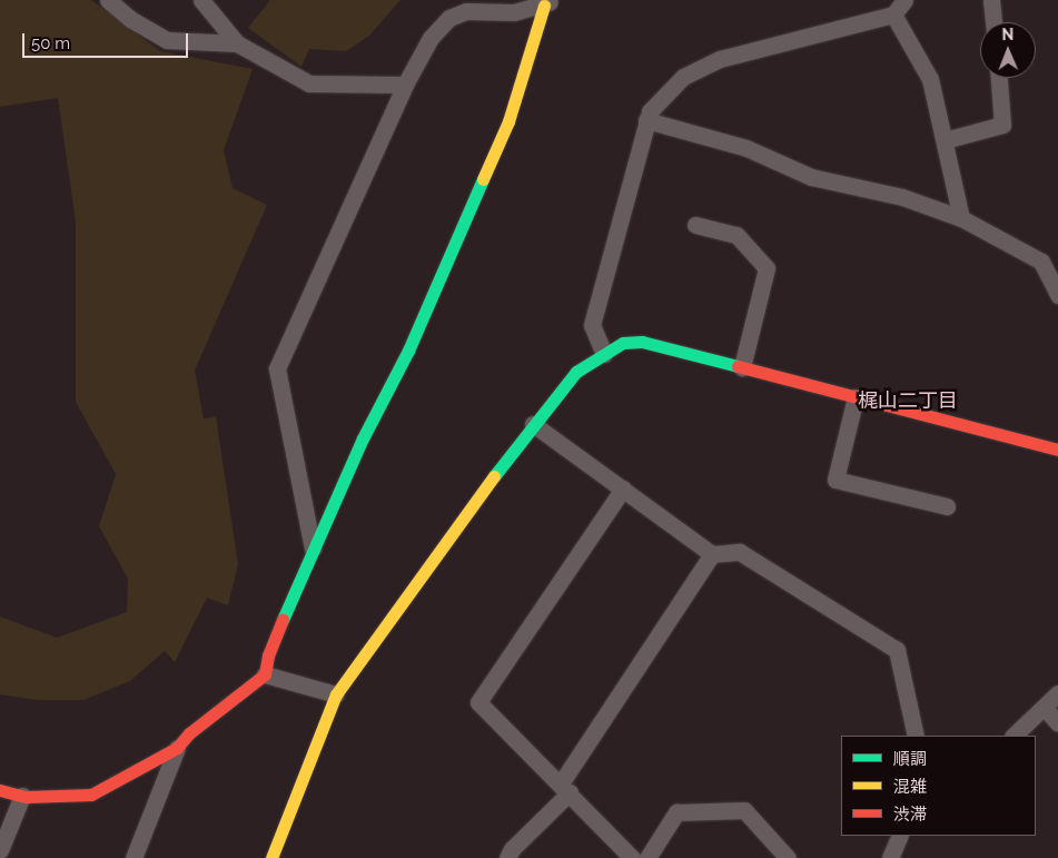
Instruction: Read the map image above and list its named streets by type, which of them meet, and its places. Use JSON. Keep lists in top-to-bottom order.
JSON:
{
  "districts": ["梶山二丁目"],
  "legend": ["順調", "混雑", "渋滞"],
  "scale_bar": "50 m",
  "north": "top"
}
